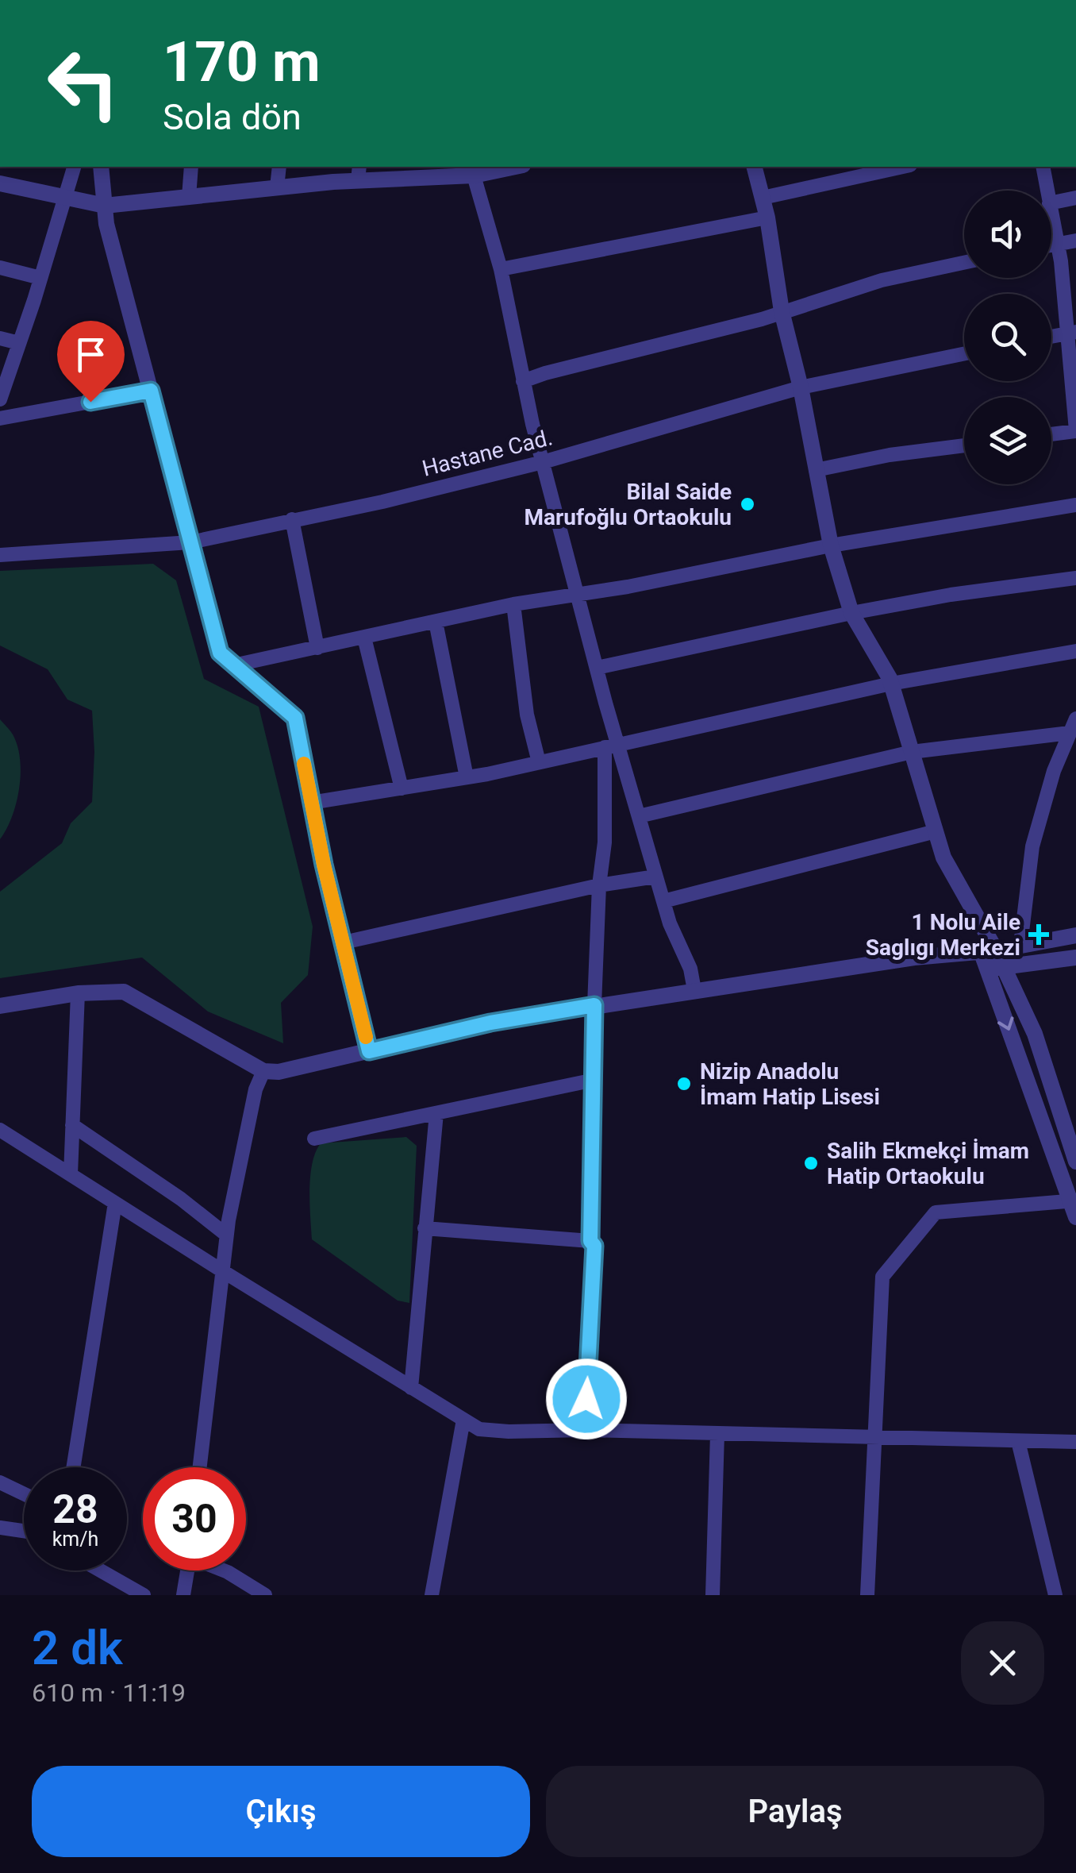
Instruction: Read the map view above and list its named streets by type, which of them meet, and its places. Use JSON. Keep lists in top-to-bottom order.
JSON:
{
  "streets": {
    "street": ["Hastane Cad."]
  },
  "places": {
    "other": ["Bilal Saide Marufoğlu Ortaokulu", "Nizip Anadolu İmam Hatip Lisesi", "Salih Ekmekçi İmam Hatip Ortaokulu"],
    "health": ["1 Nolu Aile Saglıgı Merkezi"]
  },
  "page": {
    "turn": ["170 m", "Sola dön"],
    "speed": "28 km/h",
    "limit": "30",
    "heading": ["2 dk", "610 m · 11:19"],
    "buttons": ["Çıkış", "Paylaş"]
  }
}
